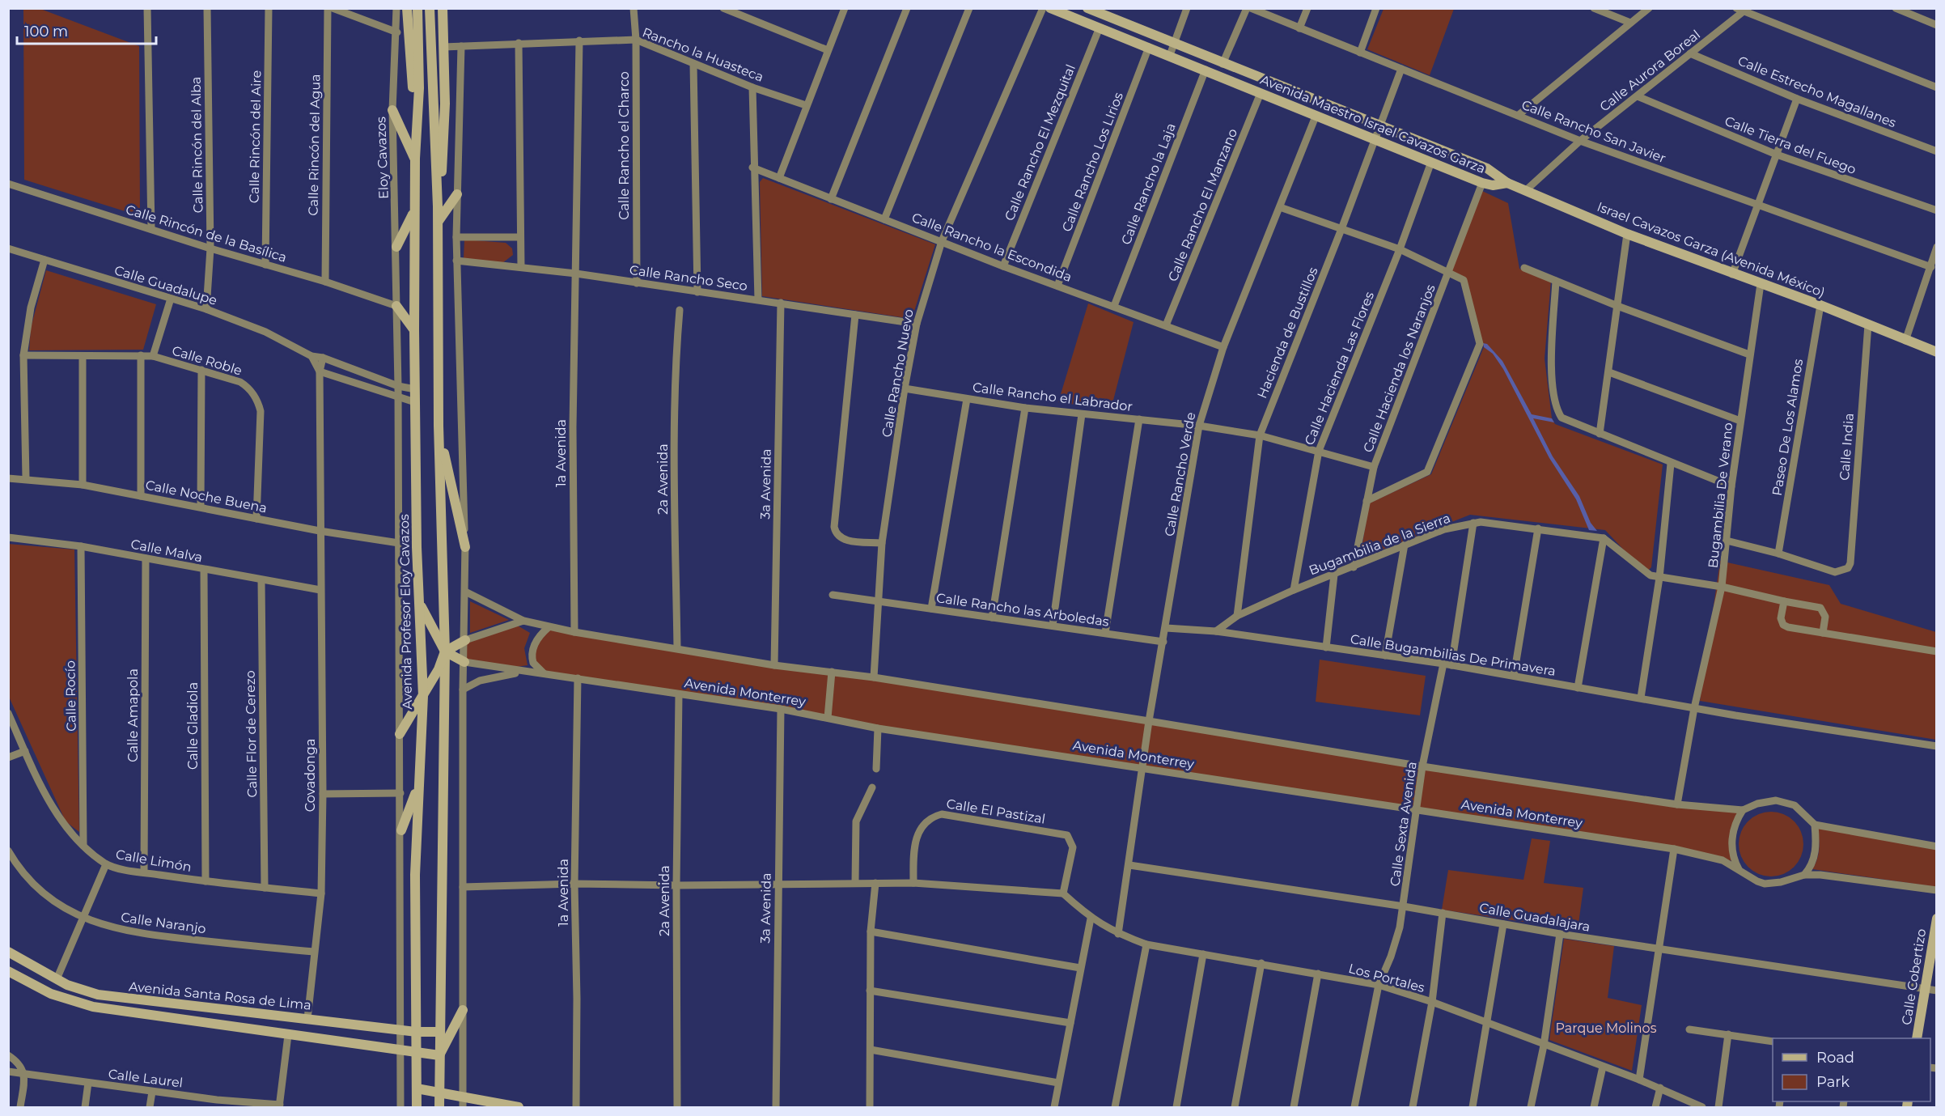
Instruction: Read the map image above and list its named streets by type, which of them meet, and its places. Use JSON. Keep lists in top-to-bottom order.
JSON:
{
  "streets": {
    "main road": [
      "Avenida Maestro Israel Cavazos Garza",
      "Israel Cavazos Garza (Avenida México)",
      "Avenida Profesor Eloy Cavazos",
      "Calle Cobertizo",
      "Avenida Santa Rosa de Lima"
    ],
    "street": [
      "Rancho la Huasteca",
      "Calle Aurora Boreal",
      "Calle Estrecho Magallanes",
      "Calle Rancho San Javier",
      "Calle Rincón del Aire",
      "Calle Rancho El Mezquital",
      "Calle Rincón del Alba",
      "Calle Rincón del Agua",
      "Calle Tierra del Fuego",
      "Calle Rancho el Charco",
      "Eloy Cavazos",
      "Calle Rancho Los LIrios",
      "Calle Rancho la Laja",
      "Calle Rancho El Manzano",
      "Calle Rincón de la Basílica",
      "Calle Rancho la Escondida",
      "Calle Rancho Seco",
      "Calle Guadalupe",
      "Hacienda de Bustillos",
      "Calle Roble",
      "Calle Hacienda Las Flores",
      "Calle Hacienda los Naranjos",
      "Calle Rancho Nuevo",
      "Calle Rancho el Labrador",
      "Paseo De Los Alamos",
      "Calle India",
      "1a Avenida",
      "Calle Rancho Verde",
      "2a Avenida",
      "3a Avenida",
      "Bugambilia De Verano",
      "Calle Noche Buena",
      "Bugambilia de la Sierra",
      "Calle Malva",
      "Calle Rancho las Arboledas",
      "Calle Bugambilias De Primavera",
      "Avenida Monterrey",
      "Calle Rocío",
      "Calle Amapola",
      "Calle Gladiola",
      "Calle Flor de Cerezo",
      "Covadonga",
      "Calle El Pastizal",
      "Calle Sexta Avenida",
      "Calle Limón",
      "Calle Guadalajara",
      "Calle Naranjo",
      "Los Portales",
      "Calle Laurel"
    ]
  },
  "crossings": [
    ["Rancho la Huasteca", "Calle Rancho el Charco"],
    ["Rancho la Huasteca", "1a Avenida"],
    ["Calle Aurora Boreal", "Calle Estrecho Magallanes"],
    ["Calle Aurora Boreal", "Calle Rancho San Javier"],
    ["Calle Aurora Boreal", "Calle Tierra del Fuego"],
    ["Calle Aurora Boreal", "Israel Cavazos Garza (Avenida México)"],
    ["Avenida Maestro Israel Cavazos Garza", "Calle Rancho El Mezquital"],
    ["Avenida Maestro Israel Cavazos Garza", "Calle Rancho Los LIrios"],
    ["Avenida Maestro Israel Cavazos Garza", "Calle Rancho la Laja"],
    ["Avenida Maestro Israel Cavazos Garza", "Calle Rancho El Manzano"],
    ["Avenida Maestro Israel Cavazos Garza", "Israel Cavazos Garza (Avenida México)"],
    ["Avenida Maestro Israel Cavazos Garza", "Hacienda de Bustillos"],
    ["Avenida Maestro Israel Cavazos Garza", "Calle Hacienda Las Flores"],
    ["Avenida Maestro Israel Cavazos Garza", "Calle Hacienda los Naranjos"],
    ["Avenida Maestro Israel Cavazos Garza", "Calle Rancho Verde"],
    ["Calle Rancho San Javier", "Hacienda de Bustillos"],
    ["Calle Rincón del Aire", "Calle Rincón de la Basílica"],
    ["Calle Rancho El Mezquital", "Calle Rancho la Escondida"],
    ["Calle Rincón del Alba", "Calle Rincón de la Basílica"],
    ["Calle Rincón del Alba", "Calle Guadalupe"],
    ["Calle Rincón del Agua", "Calle Rincón de la Basílica"],
    ["Calle Rancho el Charco", "Calle Rancho Seco"],
    ["Eloy Cavazos", "Calle Rincón de la Basílica"],
    ["Eloy Cavazos", "Calle Guadalupe"],
    ["Eloy Cavazos", "Calle Noche Buena"],
    ["Eloy Cavazos", "Avenida Santa Rosa de Lima"],
    ["Calle Rancho Los LIrios", "Calle Rancho la Escondida"],
    ["Calle Rancho la Laja", "Calle Rancho la Escondida"],
    ["Calle Rancho El Manzano", "Calle Rancho la Escondida"],
    ["Calle Rancho la Escondida", "Calle Rancho Nuevo"],
    ["Calle Rancho la Escondida", "Calle Rancho Verde"],
    ["Israel Cavazos Garza (Avenida México)", "Paseo De Los Alamos"],
    ["Israel Cavazos Garza (Avenida México)", "Calle India"],
    ["Israel Cavazos Garza (Avenida México)", "Bugambilia De Verano"],
    ["Calle Rancho Seco", "Calle Rancho Nuevo"],
    ["Calle Rancho Seco", "1a Avenida"],
    ["Calle Rancho Seco", "3a Avenida"],
    ["Calle Guadalupe", "Avenida Profesor Eloy Cavazos"],
    ["Hacienda de Bustillos", "Calle Rancho el Labrador"],
    ["Hacienda de Bustillos", "Bugambilia de la Sierra"],
    ["Calle Roble", "Calle Noche Buena"],
    ["Calle Hacienda Las Flores", "Calle Rancho el Labrador"],
    ["Calle Hacienda Las Flores", "Bugambilia de la Sierra"],
    ["Calle Hacienda los Naranjos", "Calle Rancho el Labrador"],
    ["Calle Hacienda los Naranjos", "Bugambilia de la Sierra"],
    ["Calle Rancho Nuevo", "Calle Rancho el Labrador"],
    ["Calle Rancho Nuevo", "Calle Rancho las Arboledas"],
    ["Calle Rancho el Labrador", "Calle Rancho Verde"],
    ["Paseo De Los Alamos", "Calle India"],
    ["1a Avenida", "Avenida Monterrey"],
    ["Calle Rancho Verde", "Calle Rancho las Arboledas"],
    ["Calle Rancho Verde", "Calle Bugambilias De Primavera"],
    ["Calle Rancho Verde", "Avenida Monterrey"],
    ["Calle Rancho Verde", "Calle Guadalajara"],
    ["Calle Rancho Verde", "Los Portales"],
    ["2a Avenida", "Avenida Monterrey"],
    ["3a Avenida", "Avenida Monterrey"],
    ["Bugambilia De Verano", "Calle Bugambilias De Primavera"],
    ["Calle Noche Buena", "Covadonga"],
    ["Bugambilia de la Sierra", "Calle Bugambilias De Primavera"],
    ["Bugambilia de la Sierra", "Calle Sexta Avenida"],
    ["Calle Malva", "Calle Rocío"],
    ["Calle Malva", "Calle Amapola"],
    ["Calle Malva", "Calle Gladiola"],
    ["Calle Malva", "Calle Flor de Cerezo"],
    ["Calle Malva", "Covadonga"],
    ["Avenida Profesor Eloy Cavazos", "Avenida Santa Rosa de Lima"],
    ["Calle Bugambilias De Primavera", "Calle Sexta Avenida"],
    ["Avenida Monterrey", "Calle Sexta Avenida"],
    ["Calle Rocío", "Calle Limón"],
    ["Calle Amapola", "Calle Limón"],
    ["Calle Gladiola", "Calle Limón"],
    ["Calle Flor de Cerezo", "Calle Limón"],
    ["Covadonga", "Calle Limón"],
    ["Covadonga", "Calle Naranjo"],
    ["Covadonga", "Avenida Santa Rosa de Lima"],
    ["Calle El Pastizal", "Los Portales"],
    ["Calle Sexta Avenida", "Calle Guadalajara"],
    ["Calle Sexta Avenida", "Los Portales"],
    ["Calle Guadalajara", "Calle Cobertizo"]
  ],
  "parks": ["Parque Molinos"],
  "legend": ["Road", "Park"],
  "scale_bar": "100 m"
}
